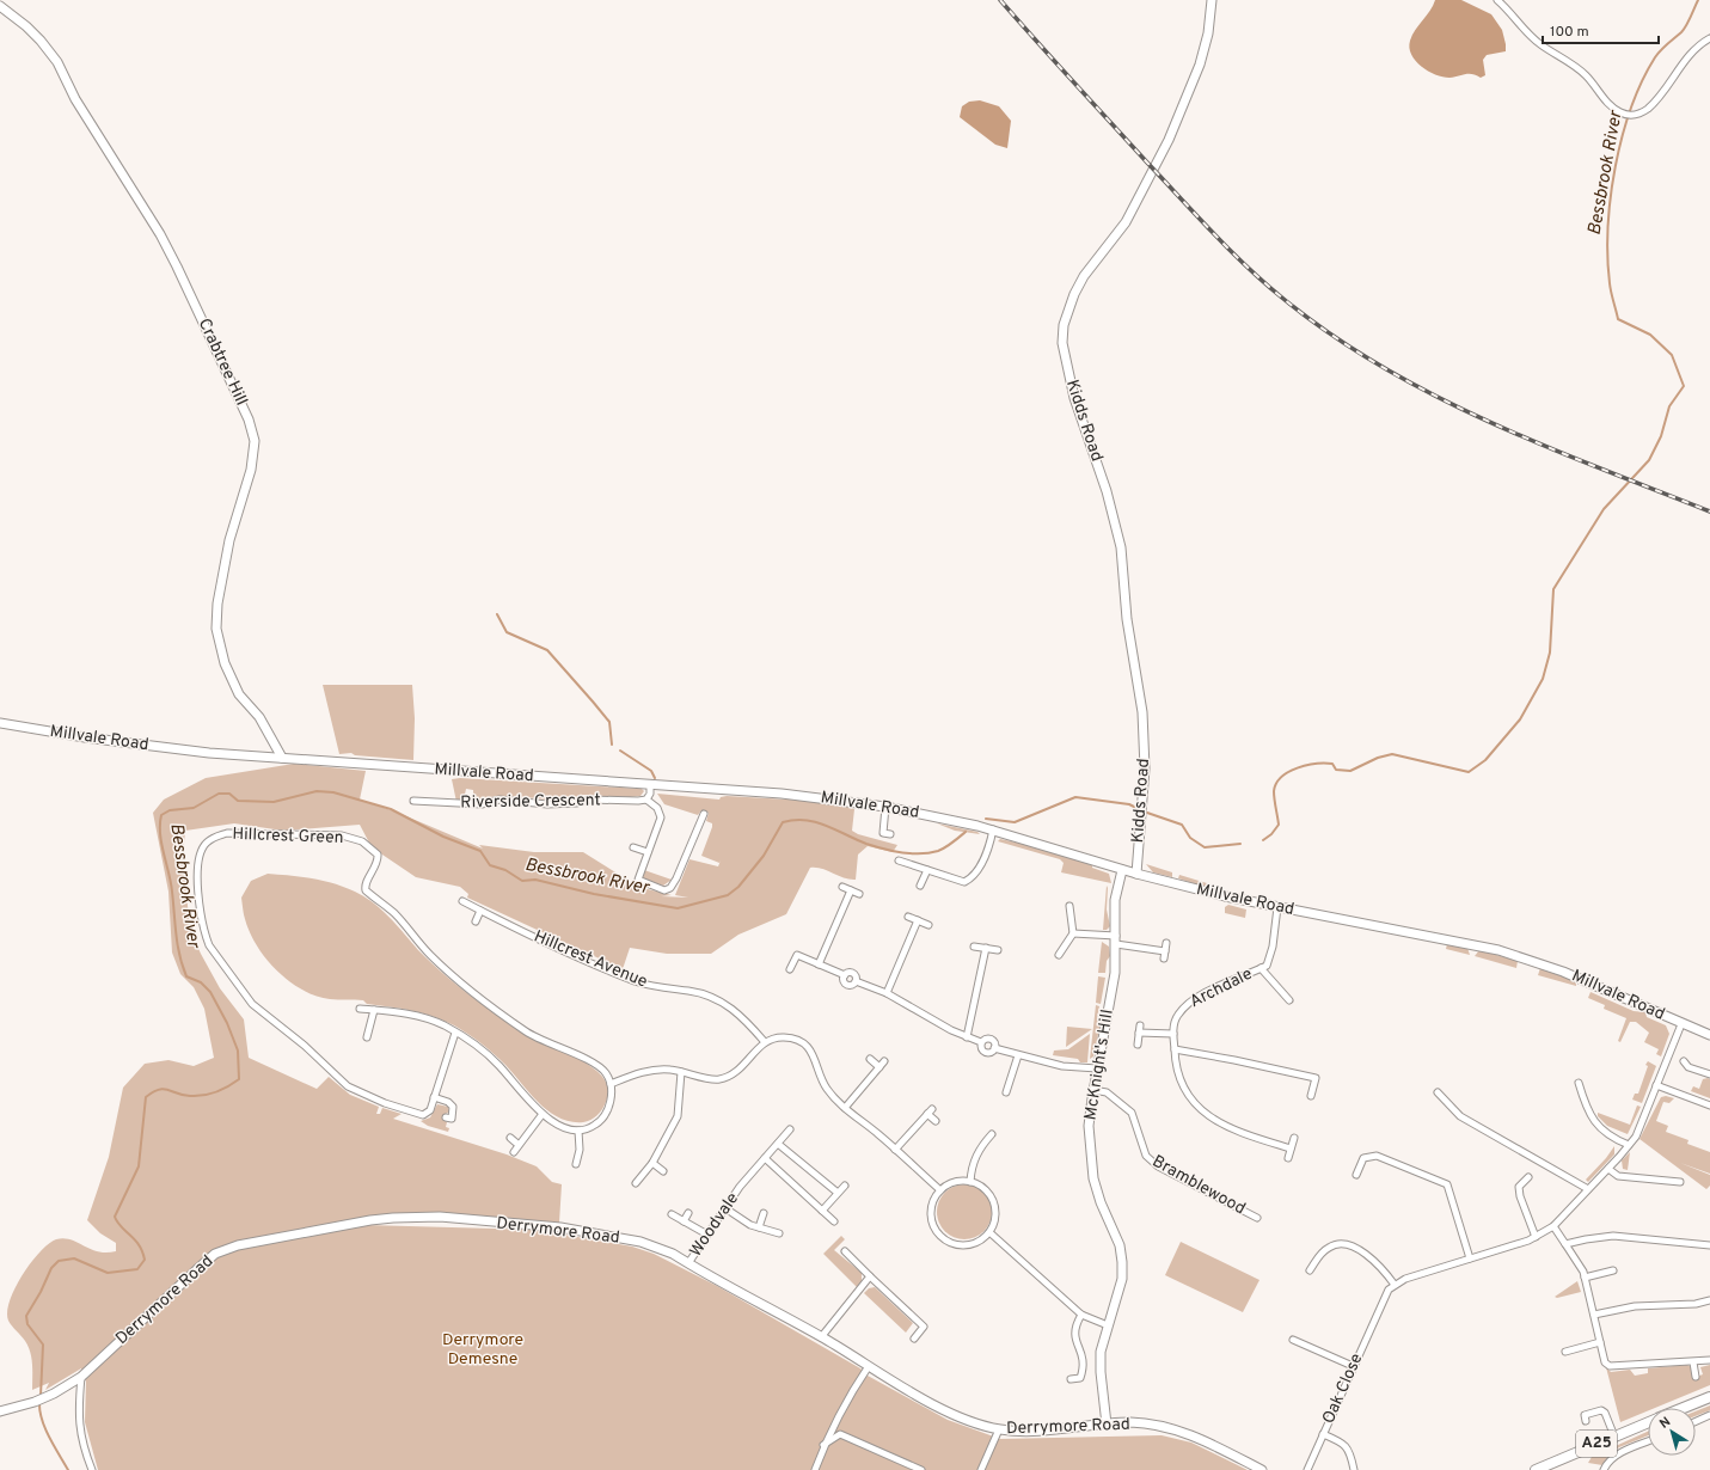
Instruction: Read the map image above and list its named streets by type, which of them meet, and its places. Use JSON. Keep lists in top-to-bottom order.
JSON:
{
  "streets": {
    "main road": [
      "Crabtree Hill",
      "Kidds Road",
      "Millvale Road",
      "McKnight's Hill",
      "Derrymore Road",
      "A25"
    ],
    "street": [
      "Riverside Crescent",
      "Hillcrest Green",
      "Hillcrest Avenue",
      "Archdale",
      "Bramblewood",
      "Woodvale",
      "Oak Close"
    ]
  },
  "crossings": [
    ["Crabtree Hill", "Millvale Road"],
    ["Kidds Road", "Millvale Road"],
    ["Millvale Road", "Archdale"],
    ["Millvale Road", "McKnight's Hill"],
    ["McKnight's Hill", "Bramblewood"],
    ["McKnight's Hill", "Derrymore Road"],
    ["Woodvale", "Derrymore Road"]
  ],
  "water": ["Bessbrook River"],
  "parks": ["Derrymore Demesne"],
  "scale_bar": "100 m",
  "north": "top left"
}
